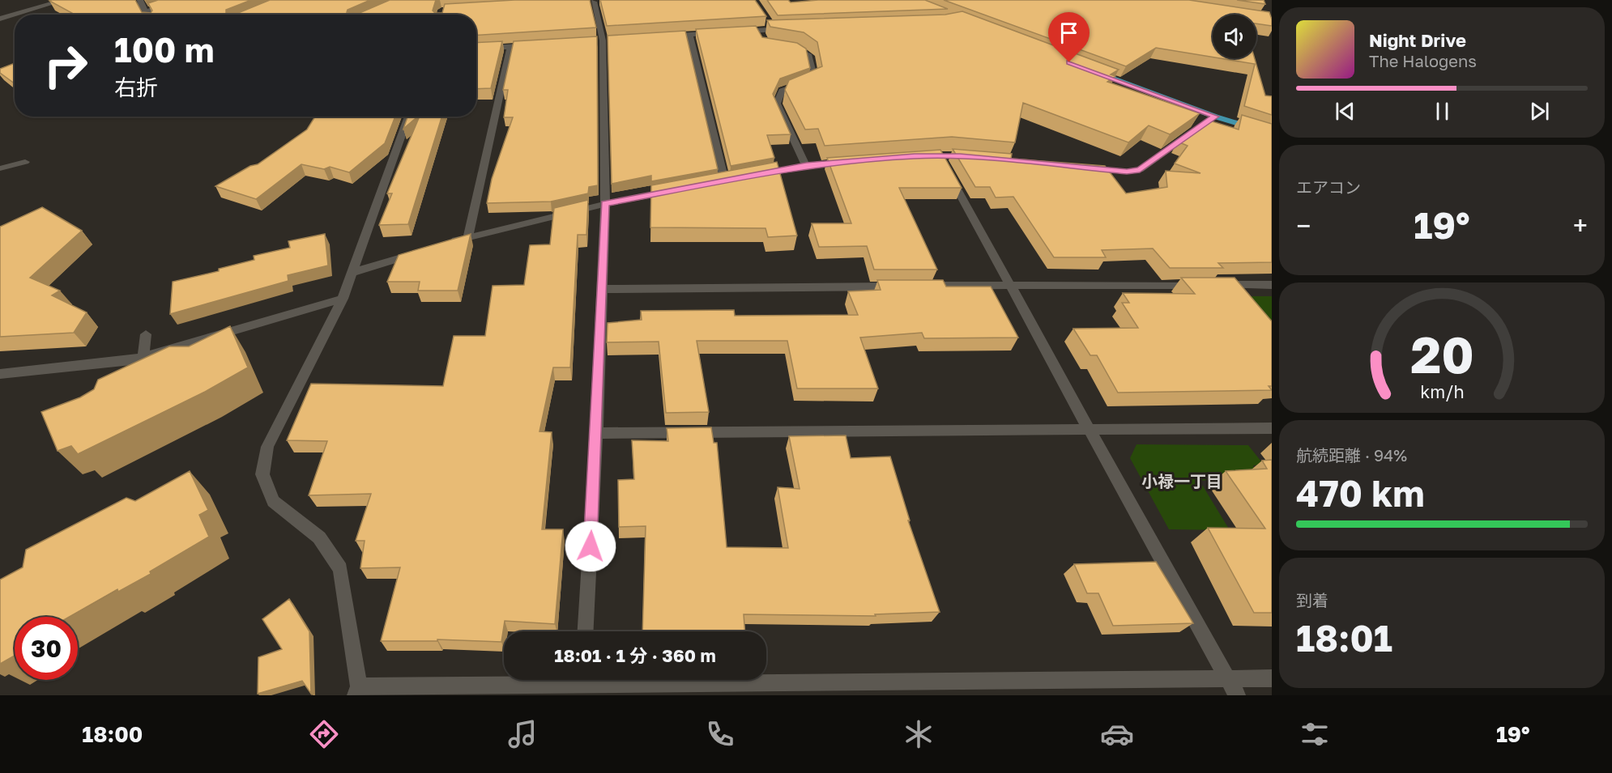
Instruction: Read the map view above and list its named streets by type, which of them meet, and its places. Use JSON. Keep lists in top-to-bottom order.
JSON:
{
  "districts": ["小禄一丁目"],
  "page": {
    "turn": ["100 m", "右折"],
    "song": ["Night Drive", "The Halogens"],
    "tile": [
      "エアコン",
      ["航続距離 · 94%", "470 km"],
      ["到着", "18:01"]
    ],
    "heat": ["−", "19°", "+"],
    "limit": "30",
    "trip": "18:01 · 1 分 · 360 m",
    "tabs": ["18:00", "19°"],
    "gauge": ["20", "km/h"]
  }
}
